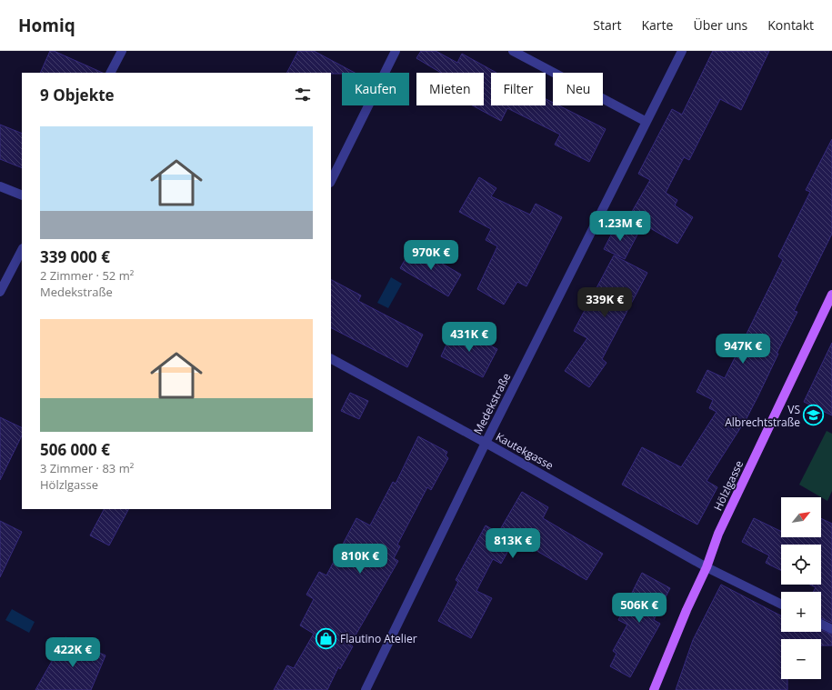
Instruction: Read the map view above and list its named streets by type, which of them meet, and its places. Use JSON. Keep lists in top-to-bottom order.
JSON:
{
  "streets": {
    "main road": ["Hölzlgasse"],
    "street": ["Medekstraße", "Kautekgasse"]
  },
  "crossings": [
    ["Medekstraße", "Kautekgasse"],
    ["Kautekgasse", "Hölzlgasse"]
  ],
  "places": {
    "school or university": ["VS Albrechtstraße"],
    "shop": ["Flautino Atelier"]
  },
  "north": "top right",
  "page": {
    "header": "Homiq",
    "nav": [
      "Start",
      "Karte",
      "Über uns",
      "Kontakt"
    ],
    "chip": [
      "Kaufen",
      "Mieten",
      "Filter",
      "Neu"
    ],
    "heading": "9 Objekte",
    "list": [
      {
        "name": "339 000 €",
        "note": "2 Zimmer · 52 m² · Medekstraße"
      },
      {
        "name": "506 000 €",
        "note": "3 Zimmer · 83 m² · Hölzlgasse"
      }
    ],
    "price": [
      "1.23M €",
      "970K €",
      "339K €",
      "431K €",
      "947K €",
      "813K €",
      "810K €",
      "506K €",
      "422K €"
    ],
    "map_buttons": ["+", "−"]
  }
}
